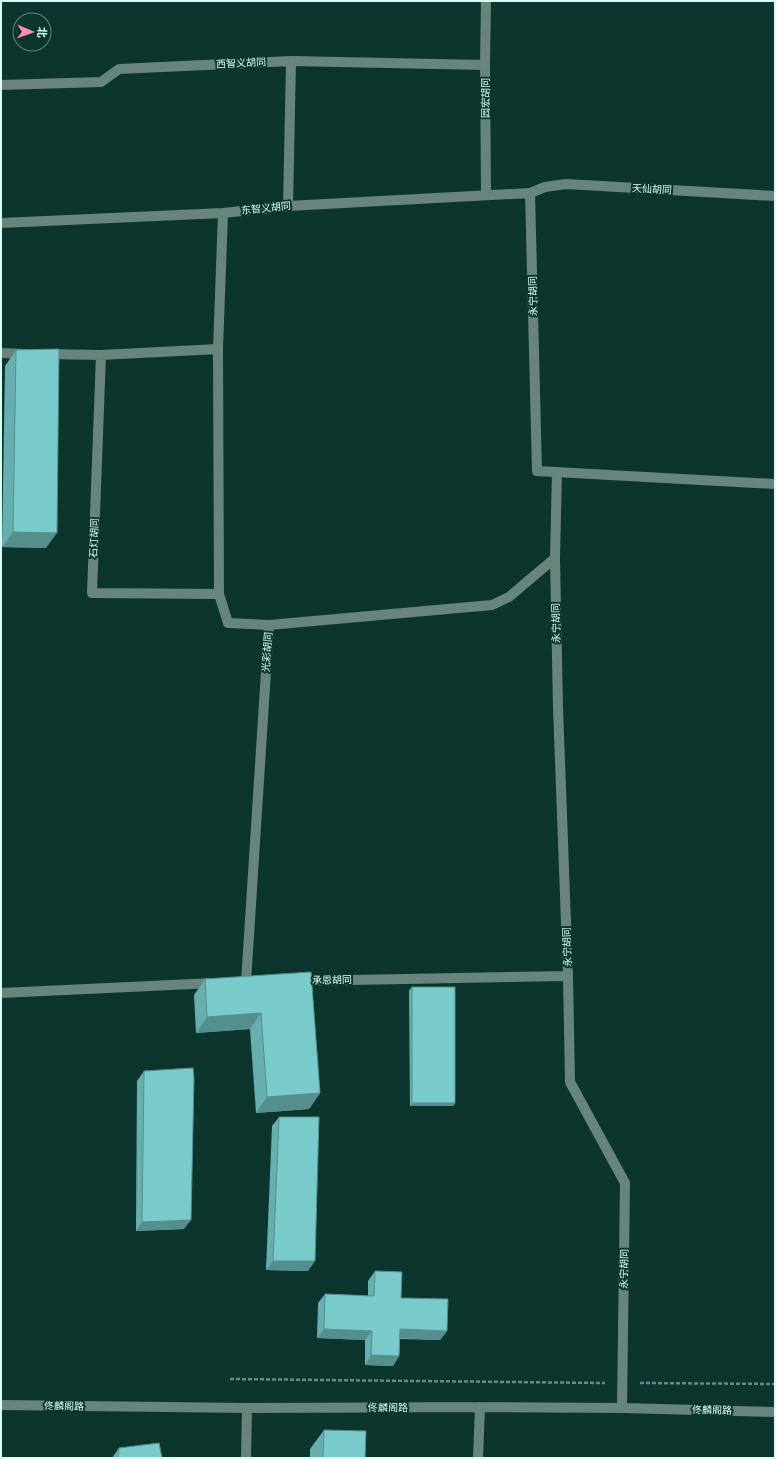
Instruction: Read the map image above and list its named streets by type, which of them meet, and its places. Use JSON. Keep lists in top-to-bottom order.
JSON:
{
  "streets": {
    "street": [
      "西智义胡同",
      "园宏胡同",
      "天仙胡同",
      "东智义胡同",
      "永宁胡同",
      "石灯胡同",
      "光彩胡同",
      "承恩胡同",
      "佟麟阁路"
    ]
  },
  "crossings": [
    ["西智义胡同", "园宏胡同"],
    ["园宏胡同", "东智义胡同"],
    ["天仙胡同", "东智义胡同"],
    ["天仙胡同", "永宁胡同"],
    ["东智义胡同", "永宁胡同"],
    ["永宁胡同", "光彩胡同"],
    ["永宁胡同", "承恩胡同"],
    ["永宁胡同", "佟麟阁路"]
  ],
  "north": "right"
}
